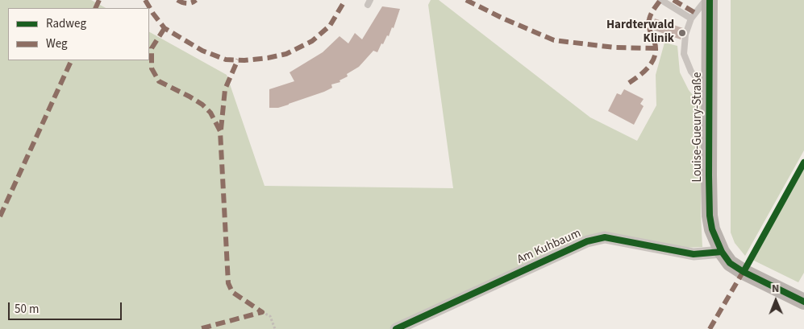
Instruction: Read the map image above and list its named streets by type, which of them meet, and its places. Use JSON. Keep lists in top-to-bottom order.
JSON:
{
  "streets": {
    "street": ["Louise-Gueury-Straße", "Am Kuhbaum"]
  },
  "crossings": [
    ["Louise-Gueury-Straße", "Am Kuhbaum"]
  ],
  "places": ["Hardterwald Klinik"],
  "legend": ["Radweg", "Weg"],
  "scale_bar": "50 m",
  "north": "top"
}
